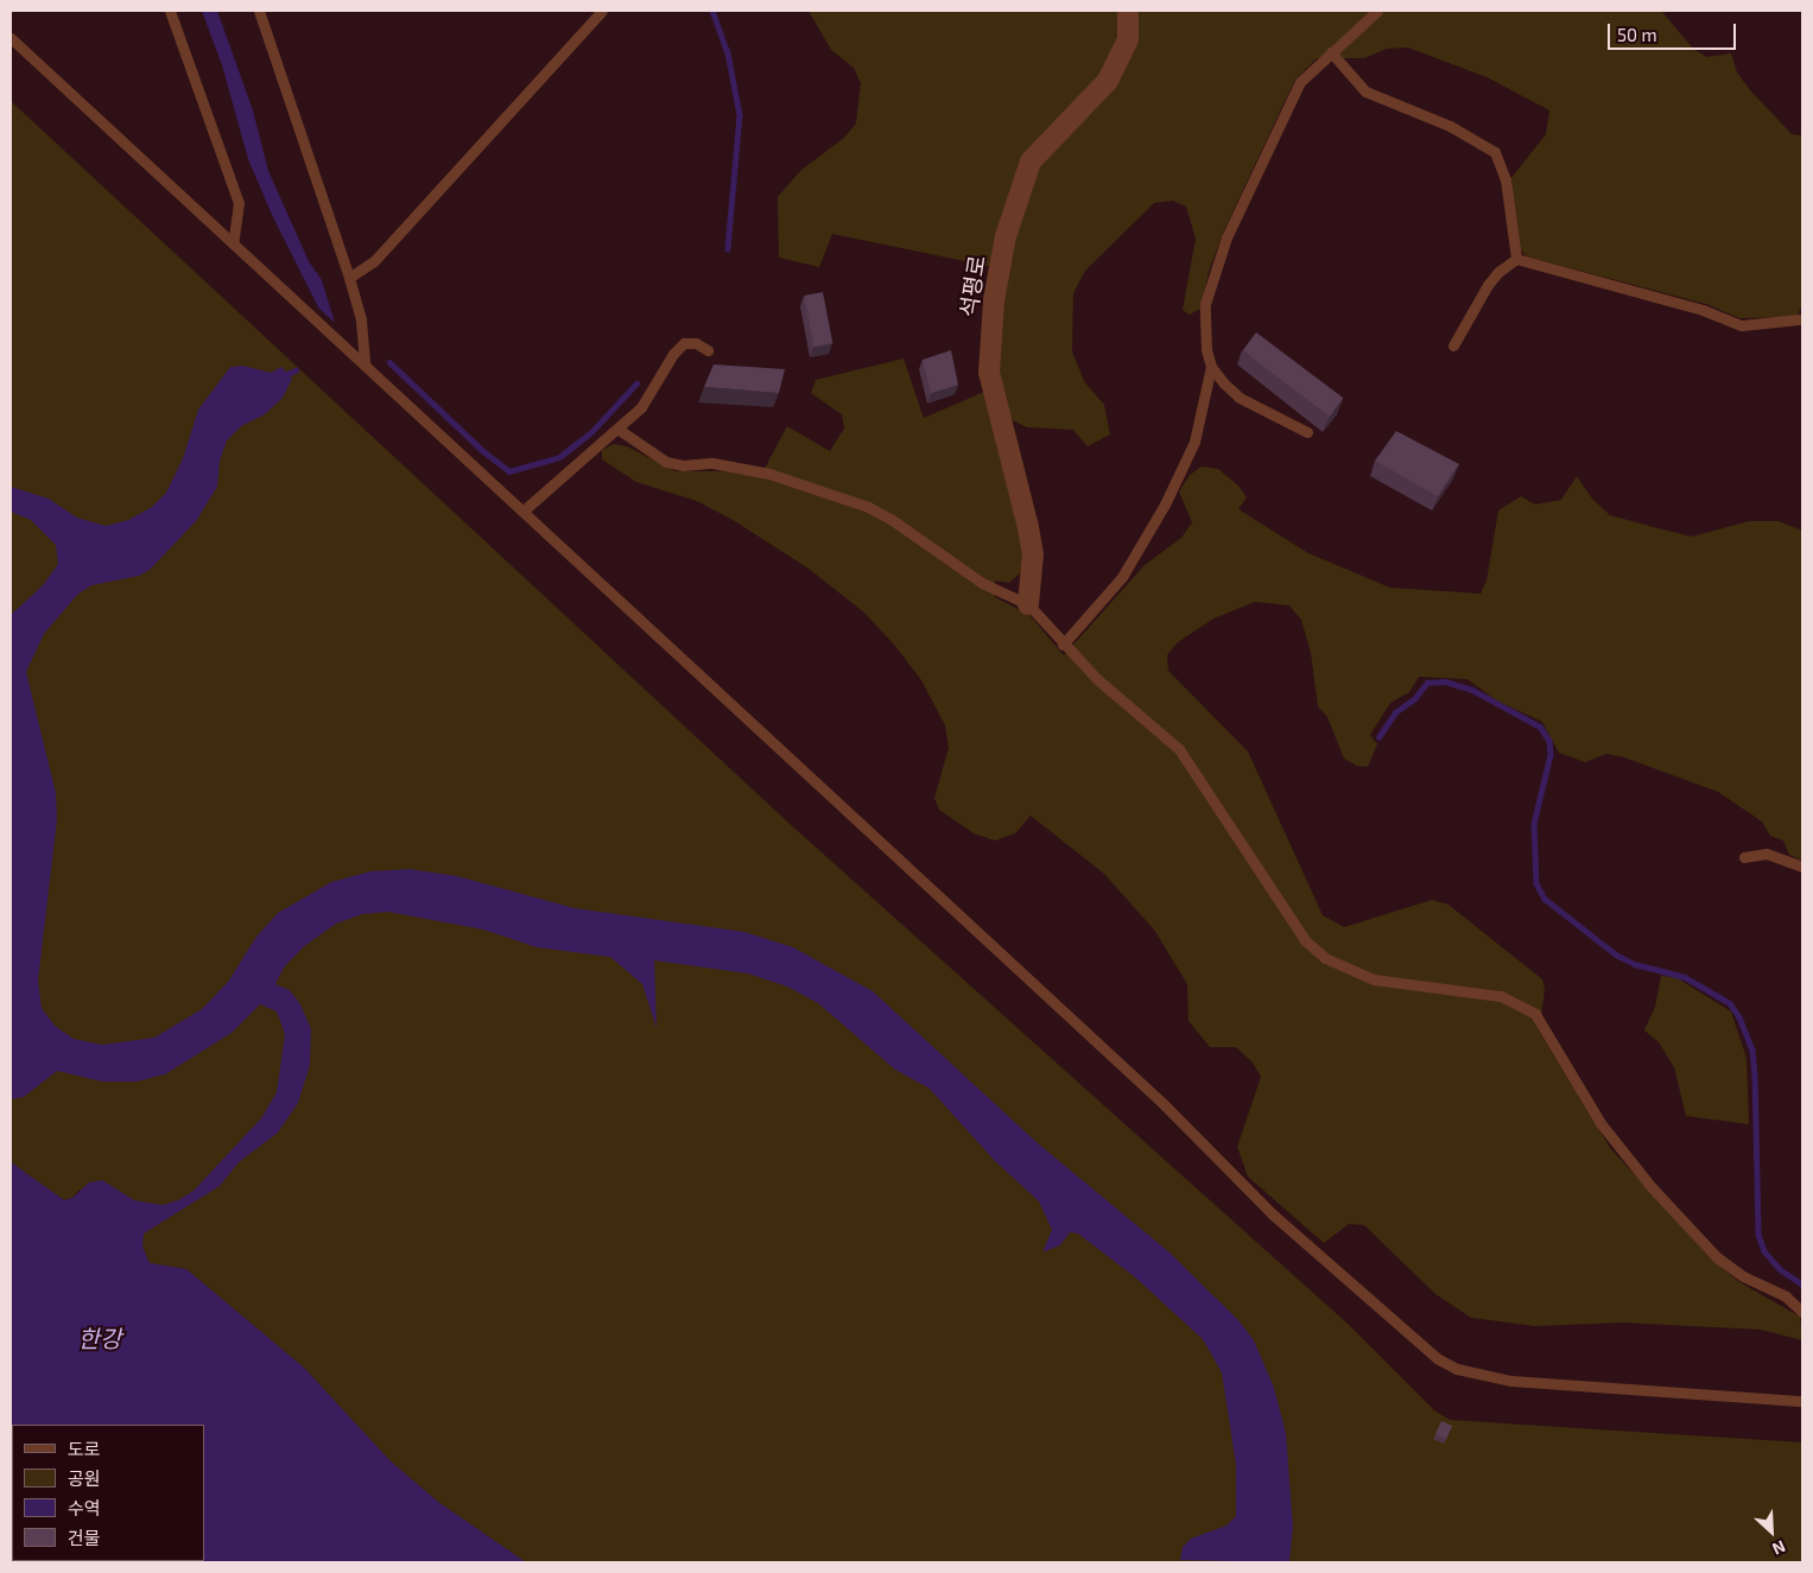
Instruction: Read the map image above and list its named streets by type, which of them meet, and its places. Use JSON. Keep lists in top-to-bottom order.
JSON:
{
  "streets": {
    "street": ["석평로"]
  },
  "water": ["한강"],
  "legend": [
    "도로",
    "공원",
    "수역",
    "건물"
  ],
  "scale_bar": "50 m",
  "north": "bottom right"
}
